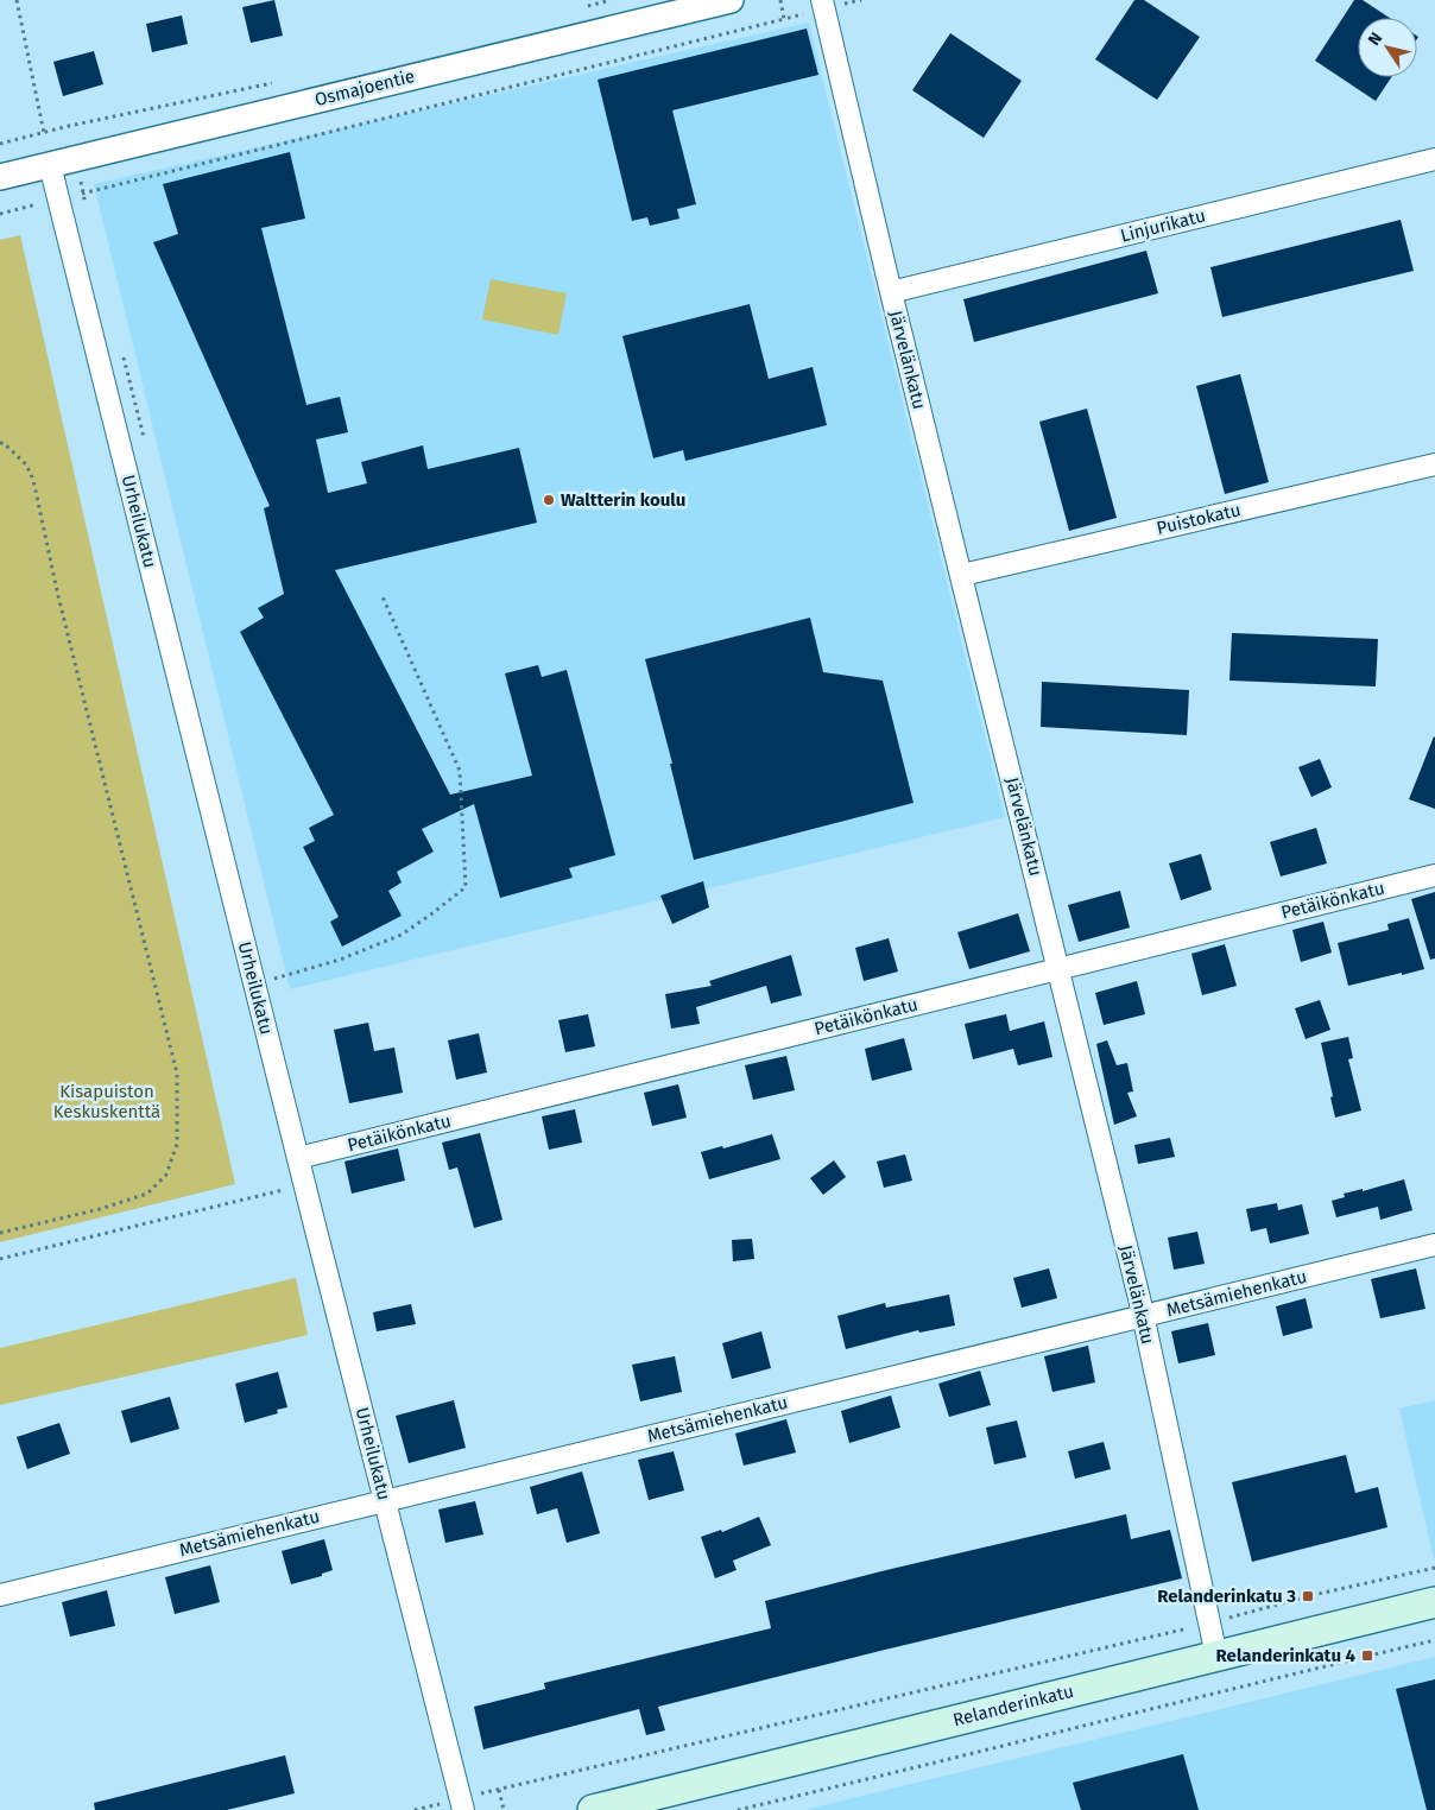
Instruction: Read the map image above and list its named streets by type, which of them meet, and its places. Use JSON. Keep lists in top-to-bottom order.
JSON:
{
  "streets": {
    "main road": ["Relanderinkatu"],
    "street": [
      "Osmajoentie",
      "Linjurikatu",
      "Järvelänkatu",
      "Puistokatu",
      "Urheilukatu",
      "Petäikönkatu",
      "Metsämiehenkatu"
    ]
  },
  "crossings": [
    ["Osmajoentie", "Urheilukatu"],
    ["Linjurikatu", "Järvelänkatu"],
    ["Järvelänkatu", "Puistokatu"],
    ["Järvelänkatu", "Petäikönkatu"],
    ["Järvelänkatu", "Metsämiehenkatu"],
    ["Järvelänkatu", "Relanderinkatu"],
    ["Urheilukatu", "Petäikönkatu"],
    ["Urheilukatu", "Metsämiehenkatu"]
  ],
  "parks": ["Kisapuiston Keskuskenttä"],
  "places": {
    "other": ["Waltterin koulu"],
    "transit": ["Relanderinkatu 3", "Relanderinkatu 4"]
  },
  "north": "top left"
}
